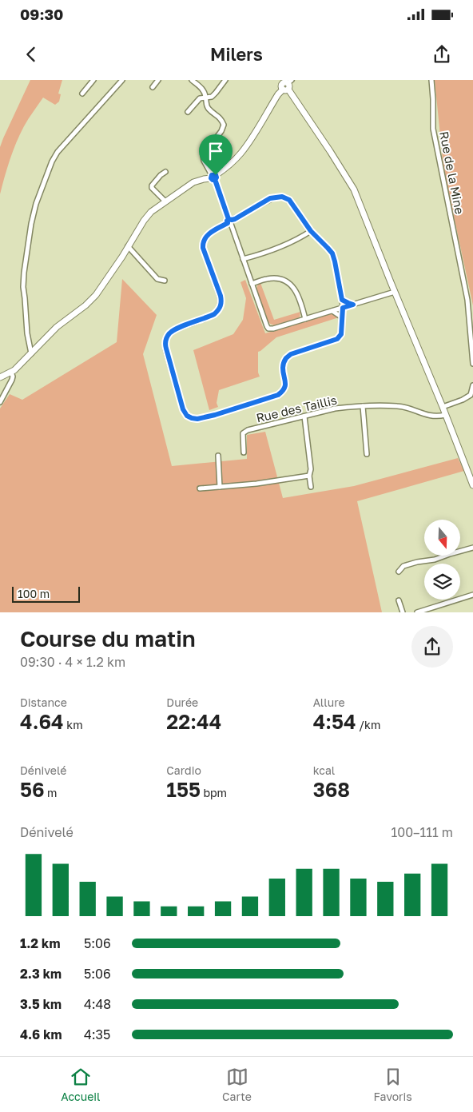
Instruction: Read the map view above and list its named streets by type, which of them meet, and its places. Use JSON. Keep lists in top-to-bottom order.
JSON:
{
  "streets": {
    "street": ["Rue de la Mine", "Rue des Taillis"]
  },
  "scale_bar": "100 m",
  "north": "bottom",
  "page": {
    "status": "09:30",
    "header": "Milers",
    "scale": "100 m",
    "heading": ["Course du matin", "09:30 · 4 × 1.2 km"],
    "stats": [
      ["Distance", "4.64 km"],
      ["Durée", "22:44"],
      ["Allure", "4:54 /km"],
      ["Dénivelé", "56 m"],
      ["Cardio", "155 bpm"],
      ["kcal", "368"]
    ],
    "chart": ["Dénivelé", "100–111 m"],
    "list": [
      {
        "name": "1.2 km",
        "note": "5:06"
      },
      {
        "name": "2.3 km",
        "note": "5:06"
      },
      {
        "name": "3.5 km",
        "note": "4:48"
      },
      {
        "name": "4.6 km",
        "note": "4:35"
      }
    ],
    "tabs": ["Accueil", "Carte", "Favoris"]
  }
}
